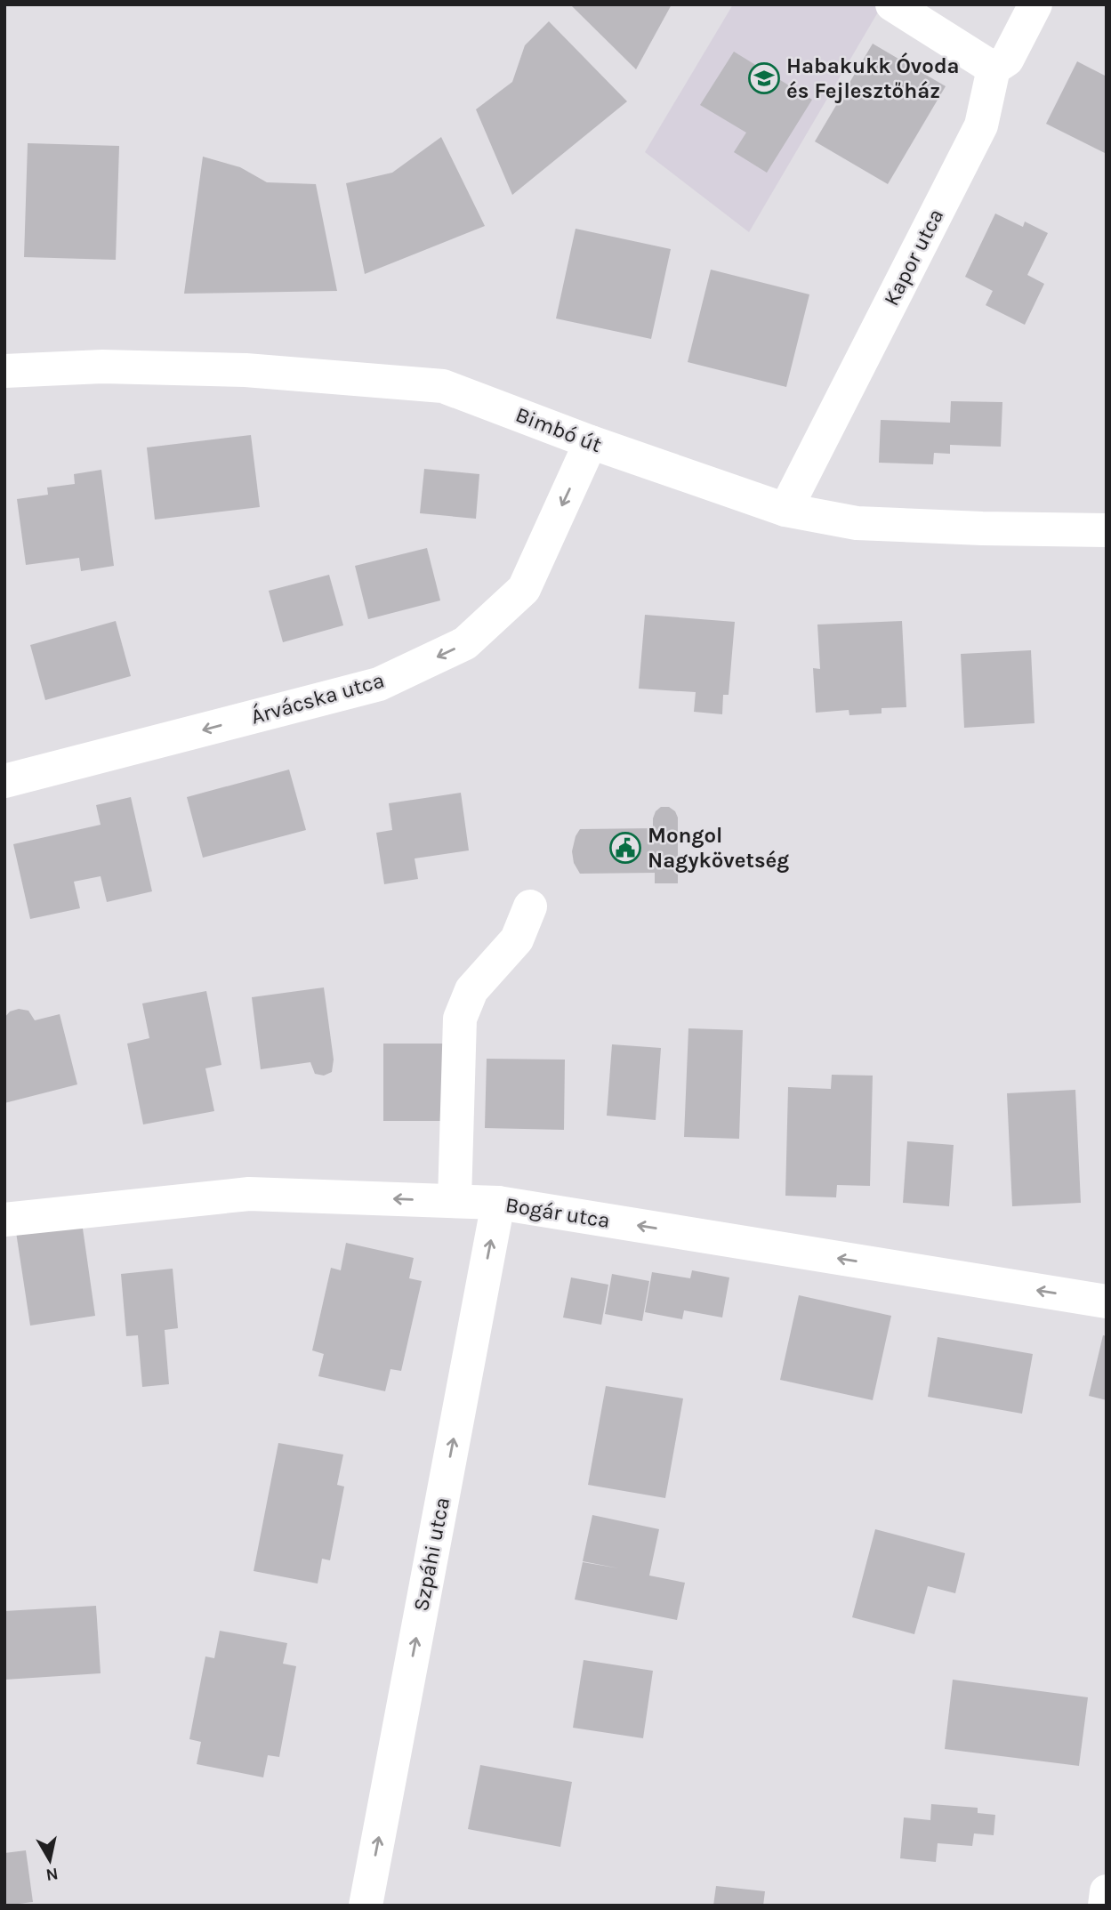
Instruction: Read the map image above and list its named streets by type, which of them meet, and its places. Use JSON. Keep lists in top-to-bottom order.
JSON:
{
  "streets": {
    "street": [
      "Kapor utca",
      "Bimbó út",
      "Árvácska utca",
      "Bogár utca",
      "Szpáhi utca"
    ]
  },
  "crossings": [
    ["Kapor utca", "Bimbó út"],
    ["Bimbó út", "Árvácska utca"],
    ["Bogár utca", "Szpáhi utca"]
  ],
  "one_way": ["Árvácska utca", "Bogár utca", "Szpáhi utca"],
  "places": {
    "school or university": ["Habakukk Óvoda és Fejlesztőház"],
    "public building": ["Mongol Nagykövetség"]
  },
  "north": "bottom"
}
